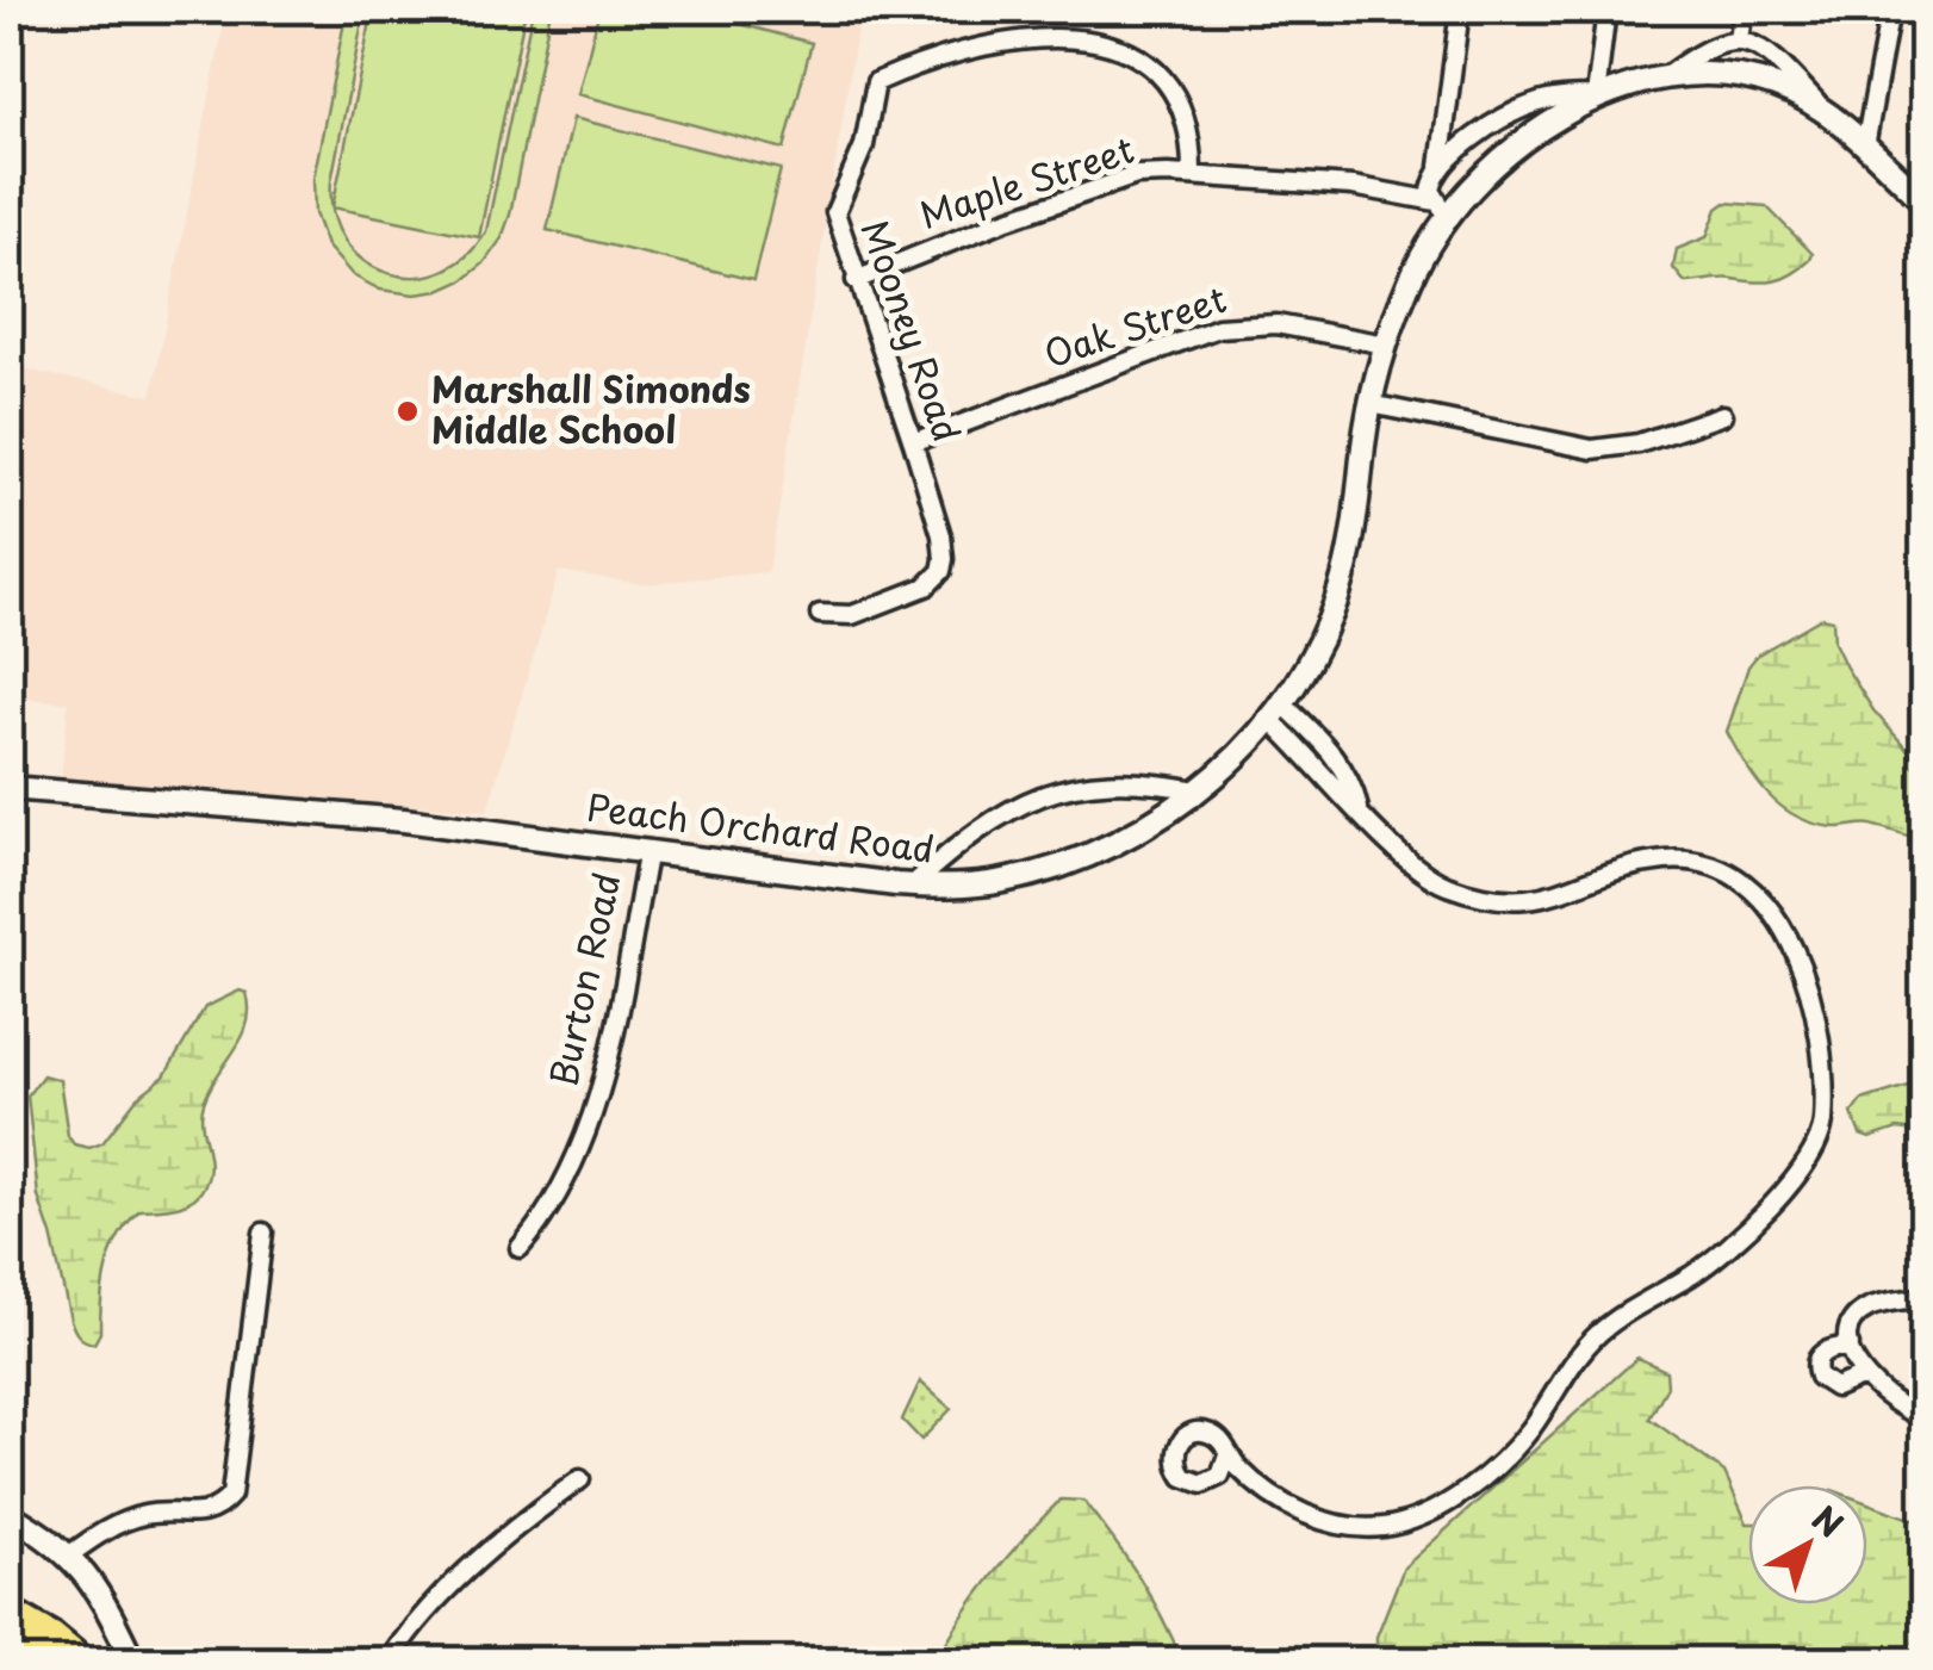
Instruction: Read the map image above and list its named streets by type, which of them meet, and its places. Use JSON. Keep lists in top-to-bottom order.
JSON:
{
  "streets": {
    "street": [
      "Maple Street",
      "Oak Street",
      "Mooney Road",
      "Peach Orchard Road",
      "Burton Road"
    ]
  },
  "crossings": [
    ["Maple Street", "Mooney Road"],
    ["Maple Street", "Peach Orchard Road"],
    ["Oak Street", "Mooney Road"],
    ["Oak Street", "Peach Orchard Road"],
    ["Peach Orchard Road", "Burton Road"]
  ],
  "places": ["Marshall Simonds Middle School"],
  "north": "top right"
}
